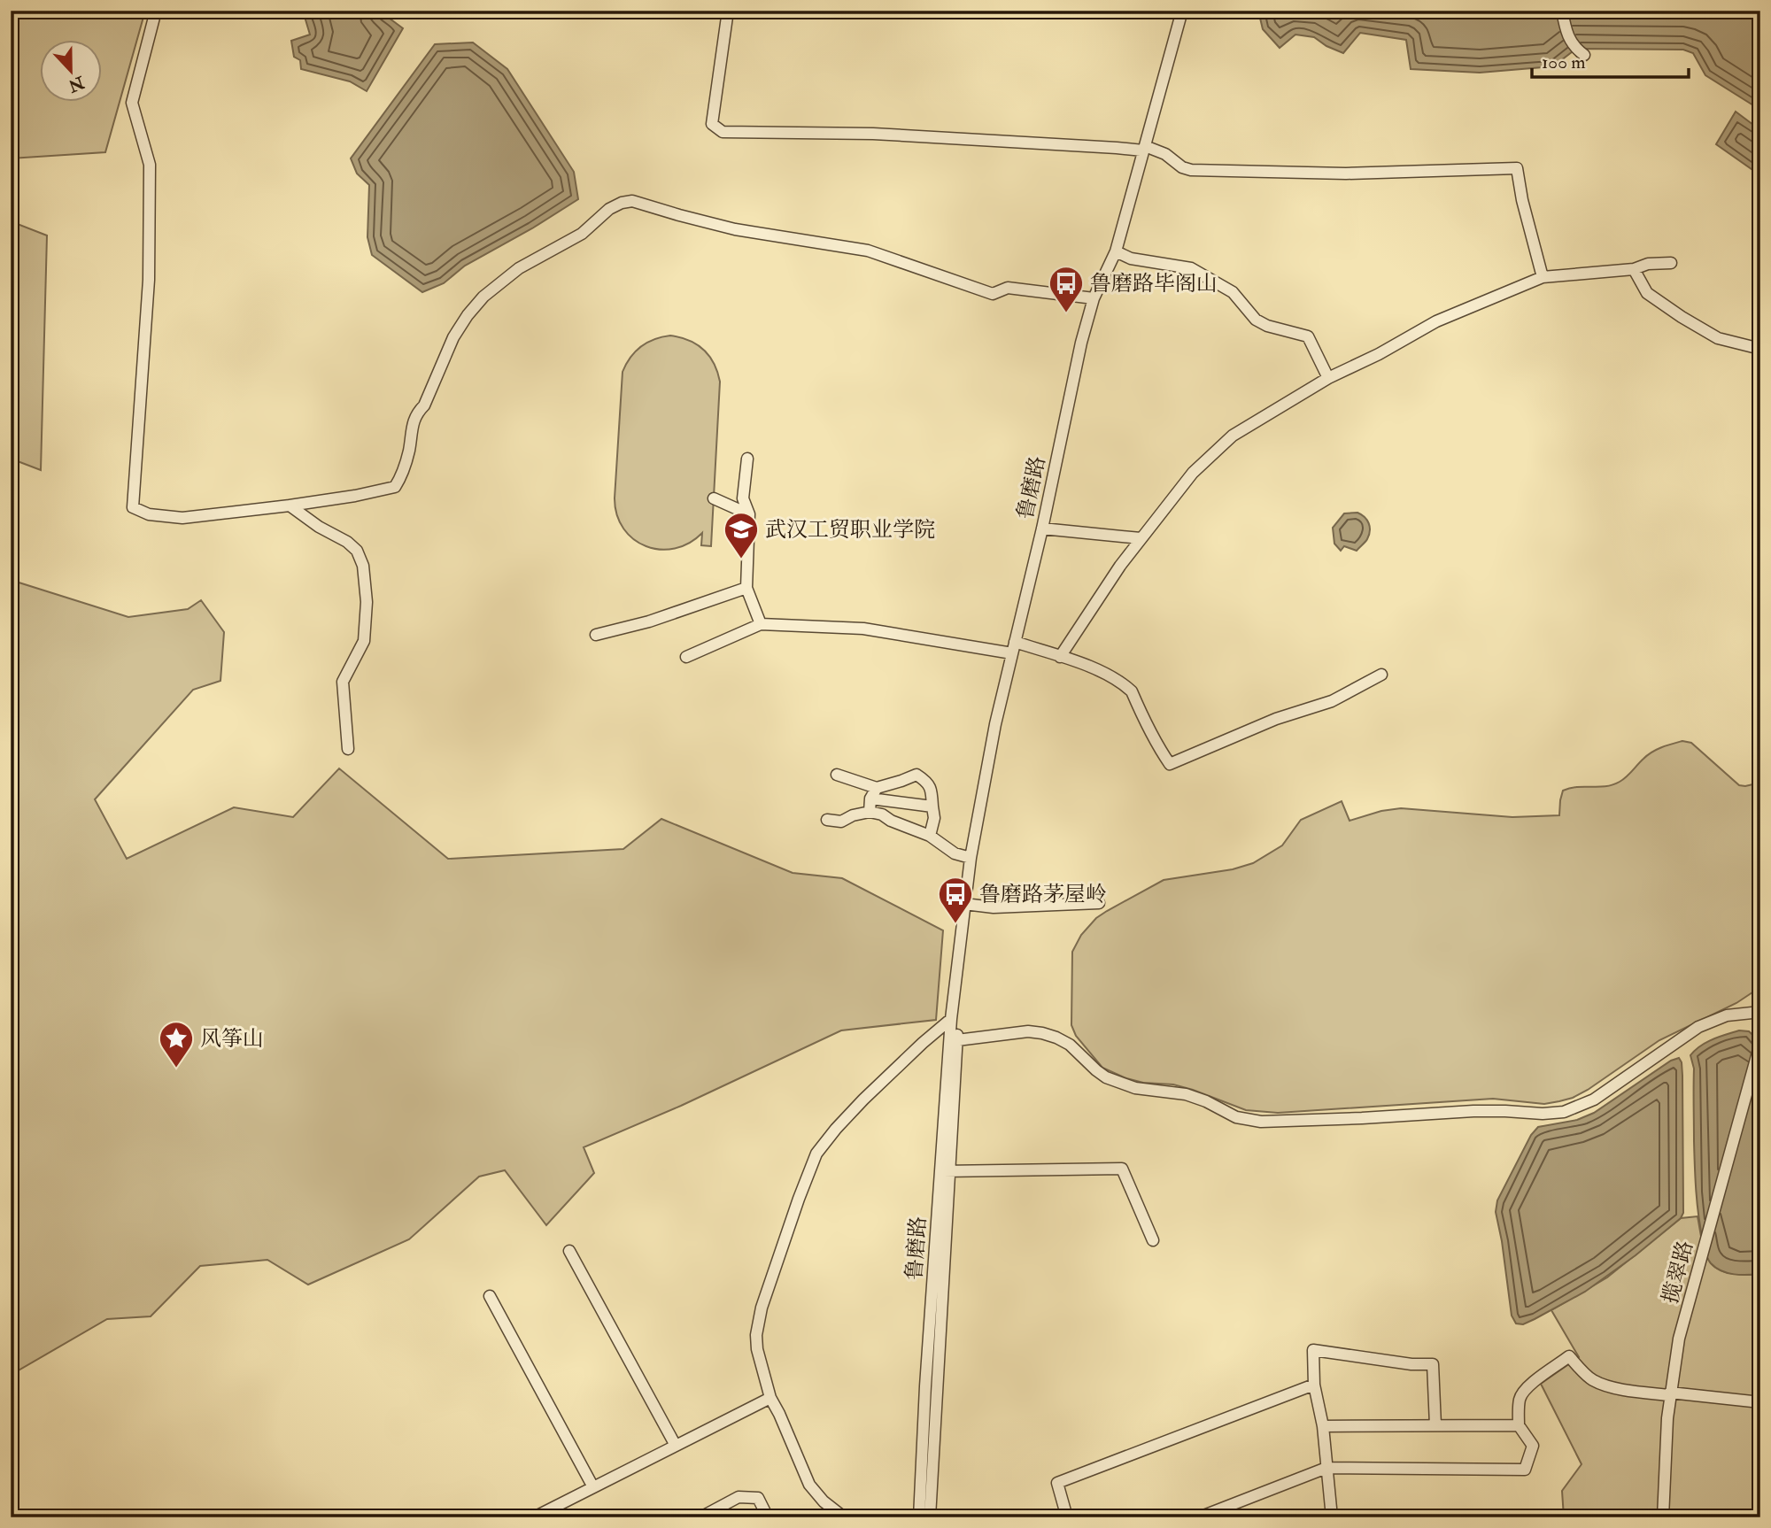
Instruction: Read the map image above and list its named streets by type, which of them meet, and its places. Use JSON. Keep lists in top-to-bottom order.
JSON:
{
  "streets": {
    "street": ["鲁磨路", "揽翠路"]
  },
  "places": {
    "bus stop": ["鲁磨路毕阁山", "鲁磨路茅屋岭"],
    "school or university": ["武汉工贸职业学院"],
    "place": ["风筝山"]
  },
  "scale_bar": "100 m",
  "north": "bottom"
}
